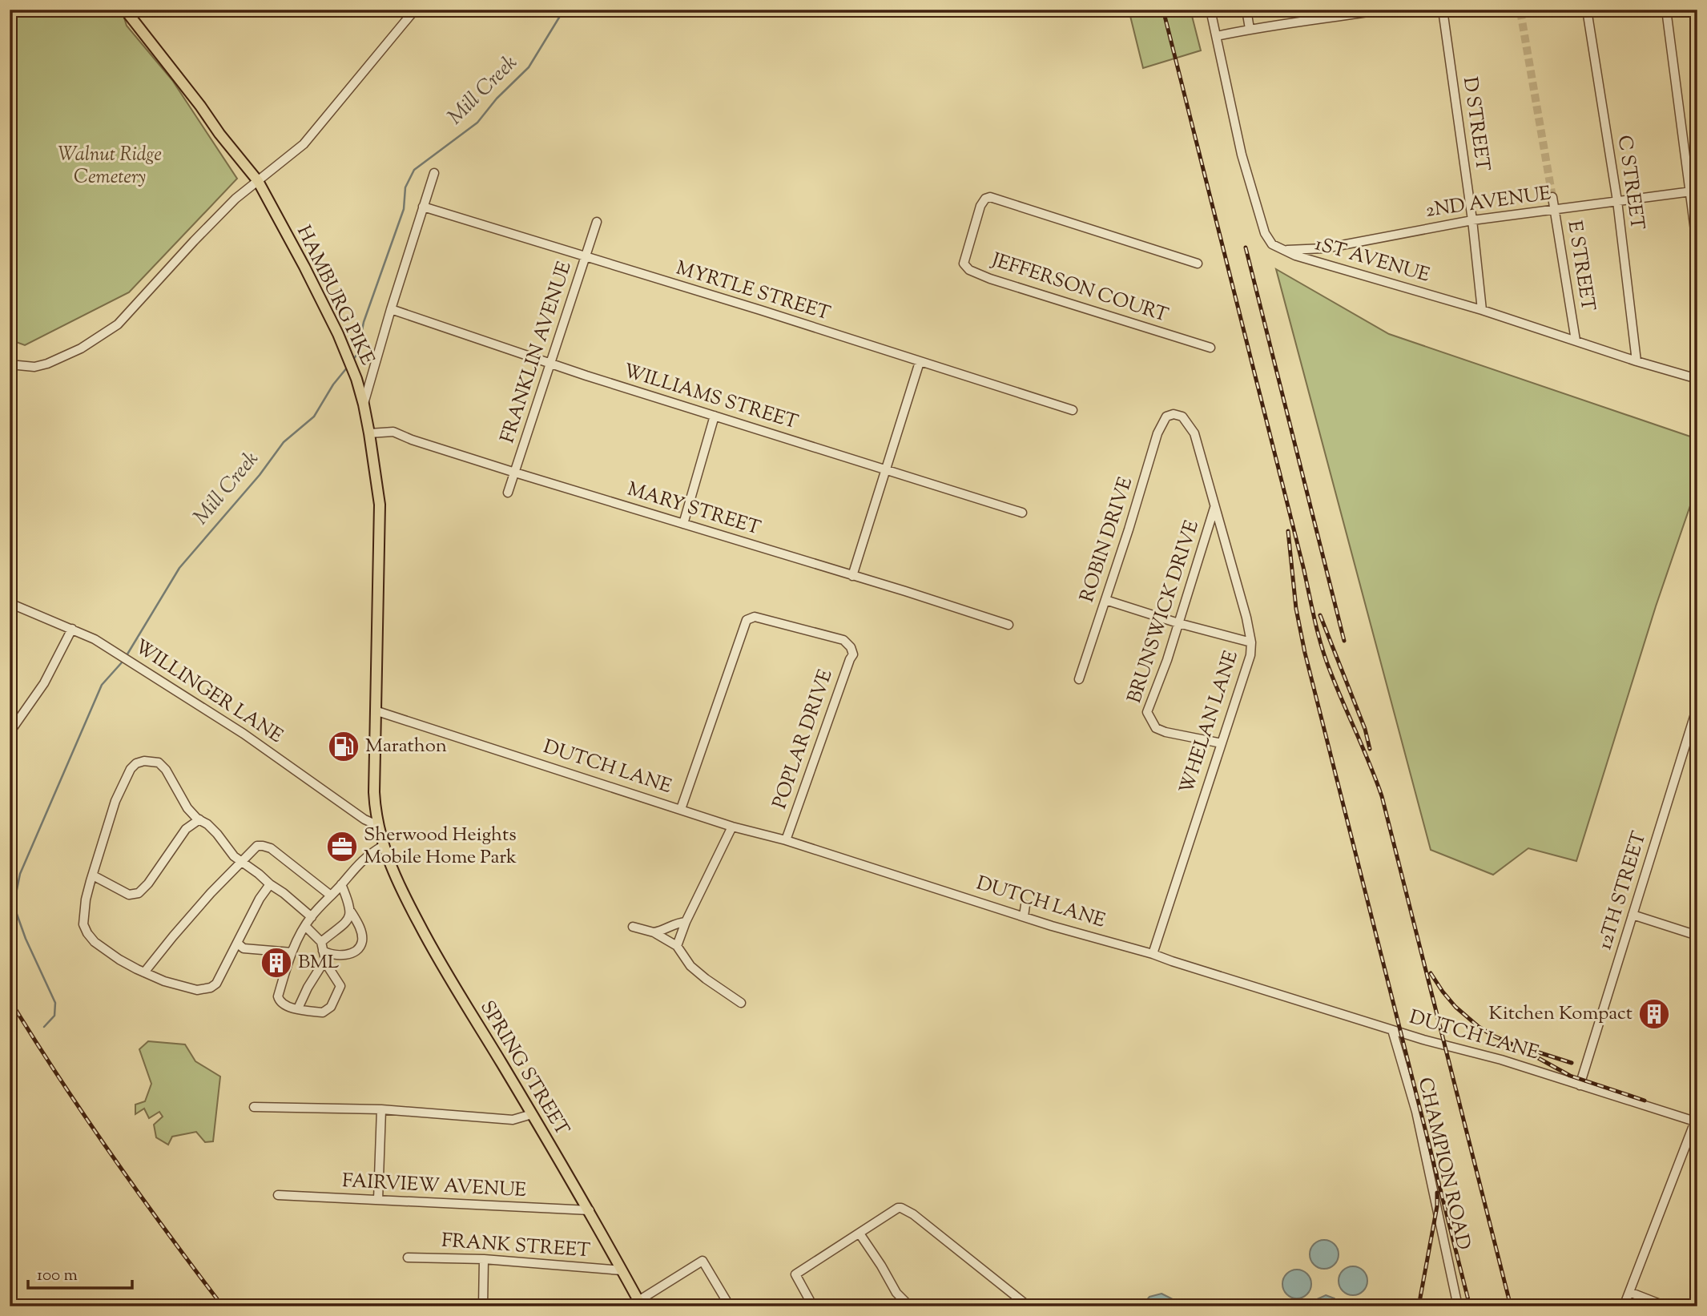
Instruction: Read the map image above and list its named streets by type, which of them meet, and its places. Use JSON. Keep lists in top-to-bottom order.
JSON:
{
  "streets": {
    "main road": ["HAMBURG PIKE", "SPRING STREET"],
    "street": [
      "D STREET",
      "C STREET",
      "2ND AVENUE",
      "1ST AVENUE",
      "E STREET",
      "JEFFERSON COURT",
      "MYRTLE STREET",
      "FRANKLIN AVENUE",
      "WILLIAMS STREET",
      "MARY STREET",
      "ROBIN DRIVE",
      "BRUNSWICK DRIVE",
      "WILLINGER LANE",
      "WHELAN LANE",
      "POPLAR DRIVE",
      "DUTCH LANE",
      "12TH STREET",
      "CHAMPION ROAD",
      "FAIRVIEW AVENUE",
      "FRANK STREET"
    ]
  },
  "crossings": [
    ["D STREET", "2ND AVENUE"],
    ["D STREET", "1ST AVENUE"],
    ["C STREET", "2ND AVENUE"],
    ["C STREET", "1ST AVENUE"],
    ["2ND AVENUE", "1ST AVENUE"],
    ["2ND AVENUE", "E STREET"],
    ["1ST AVENUE", "E STREET"],
    ["MYRTLE STREET", "FRANKLIN AVENUE"],
    ["HAMBURG PIKE", "MARY STREET"],
    ["HAMBURG PIKE", "WILLINGER LANE"],
    ["HAMBURG PIKE", "DUTCH LANE"],
    ["HAMBURG PIKE", "SPRING STREET"],
    ["FRANKLIN AVENUE", "WILLIAMS STREET"],
    ["FRANKLIN AVENUE", "MARY STREET"],
    ["ROBIN DRIVE", "WHELAN LANE"],
    ["BRUNSWICK DRIVE", "WHELAN LANE"],
    ["WHELAN LANE", "DUTCH LANE"],
    ["POPLAR DRIVE", "DUTCH LANE"],
    ["DUTCH LANE", "12TH STREET"],
    ["DUTCH LANE", "CHAMPION ROAD"],
    ["SPRING STREET", "FAIRVIEW AVENUE"],
    ["SPRING STREET", "FRANK STREET"]
  ],
  "water": ["Mill Creek"],
  "parks": ["Walnut Ridge Cemetery"],
  "places": {
    "fuel station": ["Marathon"],
    "office": ["Sherwood Heights Mobile Home Park"],
    "building": ["BML", "Kitchen Kompact"]
  },
  "scale_bar": "100 m"
}
